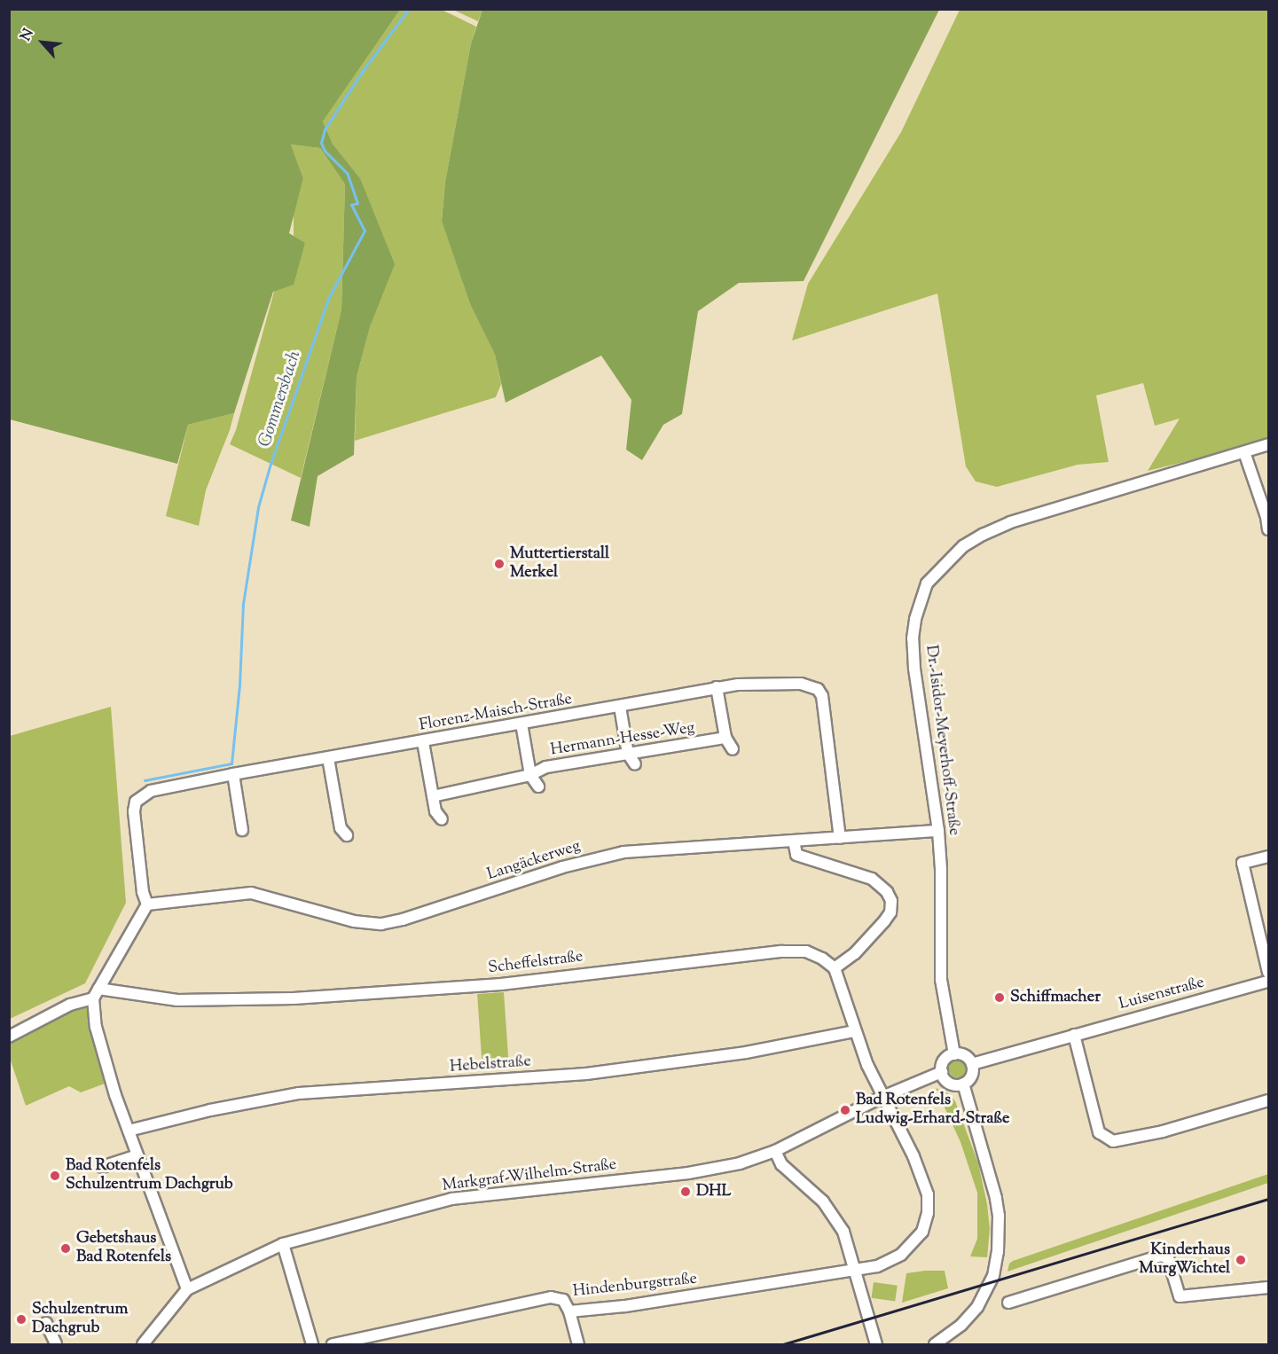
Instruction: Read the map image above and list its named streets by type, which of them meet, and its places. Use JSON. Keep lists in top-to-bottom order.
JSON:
{
  "streets": {
    "street": [
      "Florenz-Maisch-Straße",
      "Hermann-Hesse-Weg",
      "Dr.-Isidor-Meyerhoff-Straße",
      "Langäckerweg",
      "Scheffelstraße",
      "Luisenstraße",
      "Hebelstraße",
      "Markgraf-Wilhelm-Straße",
      "Hindenburgstraße"
    ]
  },
  "crossings": [
    ["Florenz-Maisch-Straße", "Langäckerweg"],
    ["Dr.-Isidor-Meyerhoff-Straße", "Langäckerweg"],
    ["Dr.-Isidor-Meyerhoff-Straße", "Luisenstraße"],
    ["Dr.-Isidor-Meyerhoff-Straße", "Markgraf-Wilhelm-Straße"],
    ["Luisenstraße", "Markgraf-Wilhelm-Straße"],
    ["Markgraf-Wilhelm-Straße", "Hindenburgstraße"]
  ],
  "water": ["Gommersbach"],
  "places": [
    "Muttertierstall Merkel",
    "Schiffmacher",
    "Bad Rotenfels Ludwig-Erhard-Straße",
    "Bad Rotenfels Schulzentrum Dachgrub",
    "DHL",
    "Gebetshaus Bad Rotenfels",
    "Kinderhaus MurgWichtel",
    "Schulzentrum Dachgrub"
  ],
  "north": "top left"
}
